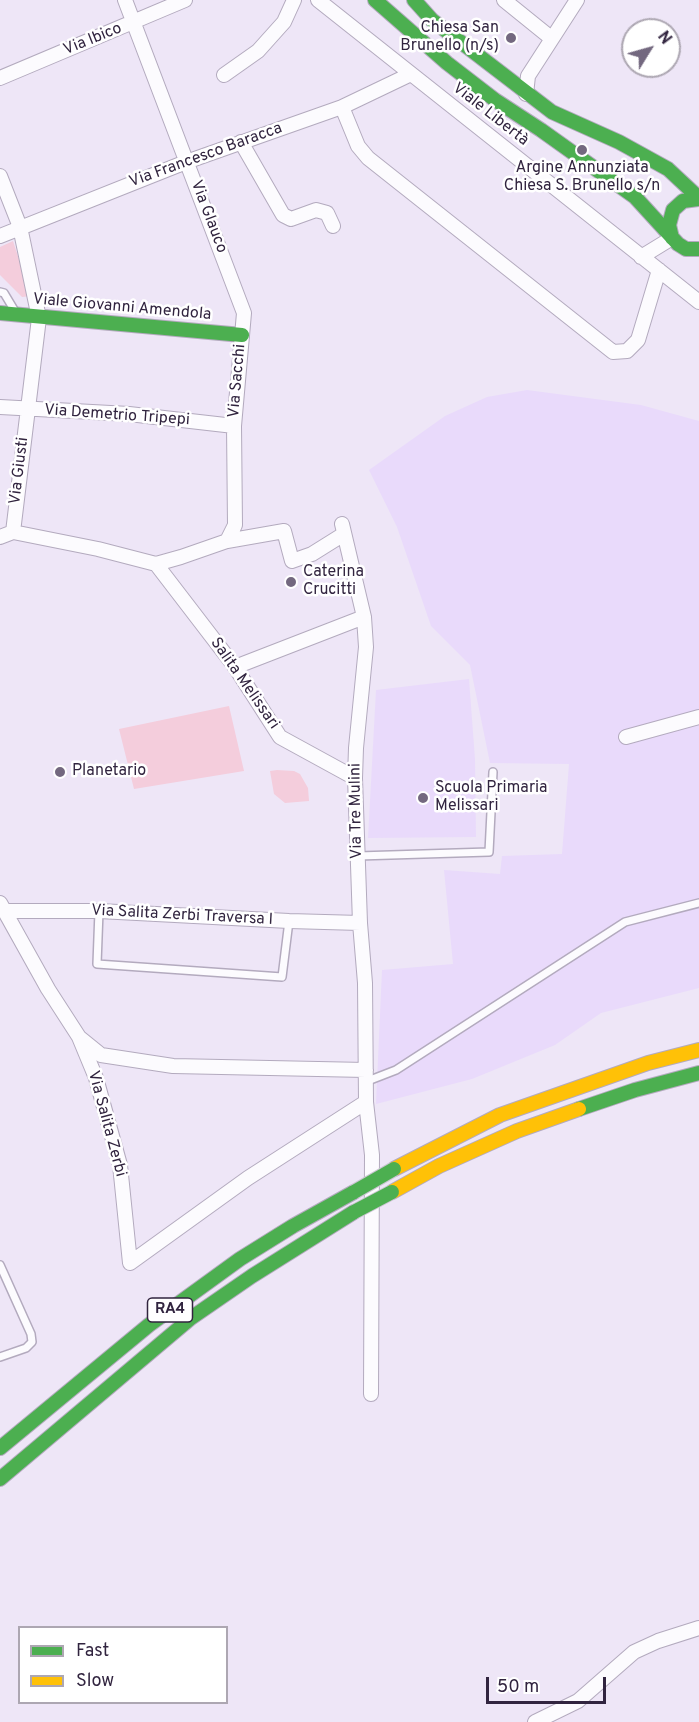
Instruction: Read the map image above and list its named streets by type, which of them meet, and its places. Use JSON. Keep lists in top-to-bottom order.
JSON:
{
  "streets": {
    "main road": ["Viale Libertà", "Viale Giovanni Amendola", "RA4"],
    "street": [
      "Via Ibico",
      "Via Francesco Baracca",
      "Via Glauco",
      "Via Sacchi",
      "Via Demetrio Tripepi",
      "Via Giusti",
      "Salita Melissari",
      "Via Tre Mulini",
      "Via Salita Zerbi Traversa I",
      "Via Salita Zerbi"
    ]
  },
  "crossings": [
    ["Via Ibico", "Via Glauco"],
    ["Viale Libertà", "Via Francesco Baracca"],
    ["Via Francesco Baracca", "Via Glauco"],
    ["Via Francesco Baracca", "Via Giusti"],
    ["Via Glauco", "Viale Giovanni Amendola"],
    ["Via Glauco", "Via Sacchi"],
    ["Viale Giovanni Amendola", "Via Sacchi"],
    ["Viale Giovanni Amendola", "Via Giusti"],
    ["Via Sacchi", "Via Demetrio Tripepi"],
    ["Via Sacchi", "Via Tre Mulini"],
    ["Via Demetrio Tripepi", "Via Giusti"],
    ["Salita Melissari", "Via Tre Mulini"],
    ["Via Tre Mulini", "Via Salita Zerbi Traversa I"],
    ["Via Tre Mulini", "Via Salita Zerbi"],
    ["Via Salita Zerbi Traversa I", "Via Salita Zerbi"]
  ],
  "places": [
    "Chiesa San Brunello (n/s)",
    "Argine Annunziata Chiesa S. Brunello s/n",
    "Caterina Crucitti",
    "Planetario",
    "Scuola Primaria Melissari"
  ],
  "legend": ["Fast", "Slow"],
  "scale_bar": "50 m",
  "north": "top right"
}
